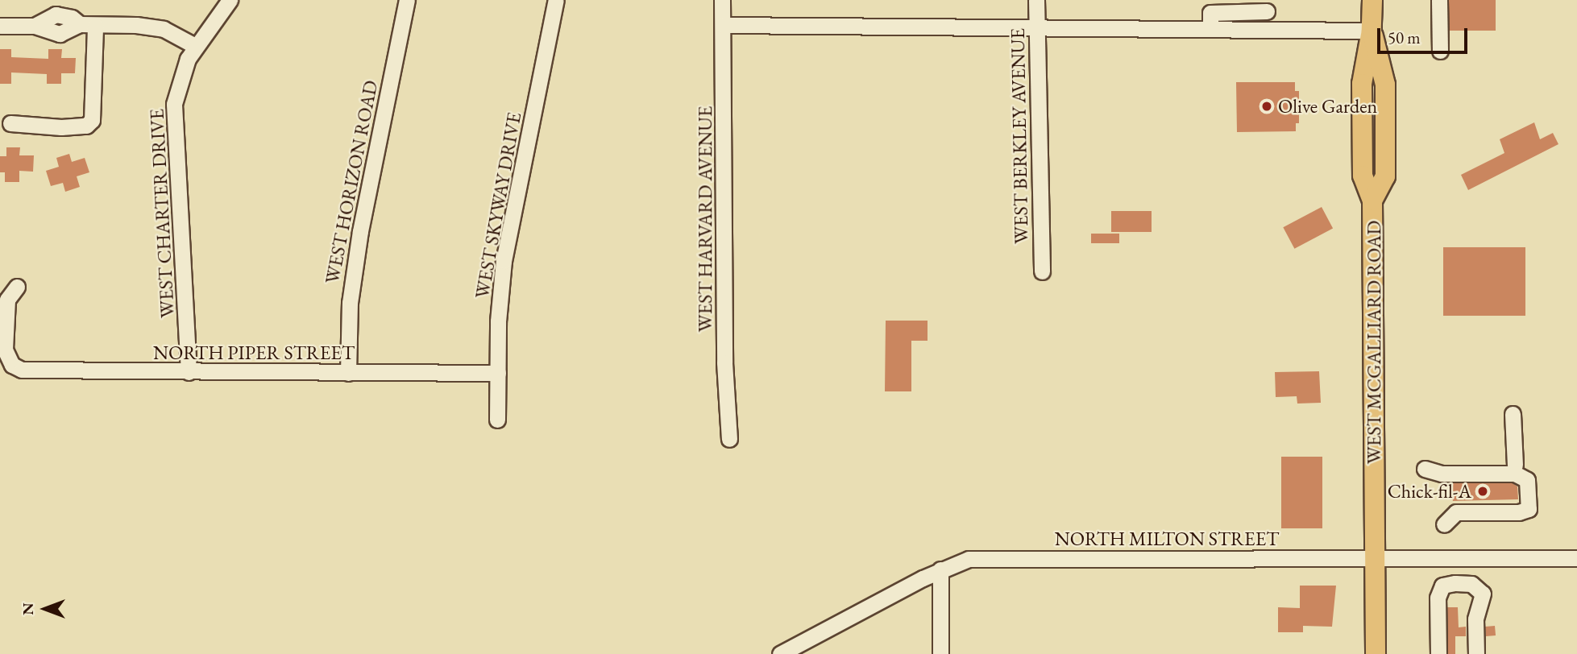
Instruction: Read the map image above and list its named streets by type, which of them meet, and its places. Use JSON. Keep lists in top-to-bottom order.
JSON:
{
  "streets": {
    "main road": ["WEST MCGALLIARD ROAD"],
    "street": [
      "WEST BERKLEY AVENUE",
      "WEST HORIZON ROAD",
      "WEST SKYWAY DRIVE",
      "WEST CHARTER DRIVE",
      "WEST HARVARD AVENUE",
      "NORTH PIPER STREET",
      "NORTH MILTON STREET"
    ]
  },
  "crossings": [
    ["WEST HORIZON ROAD", "NORTH PIPER STREET"],
    ["WEST SKYWAY DRIVE", "NORTH PIPER STREET"],
    ["WEST CHARTER DRIVE", "NORTH PIPER STREET"],
    ["WEST MCGALLIARD ROAD", "NORTH MILTON STREET"]
  ],
  "places": ["Olive Garden", "Chick-fil-A"],
  "scale_bar": "50 m",
  "north": "left"
}
